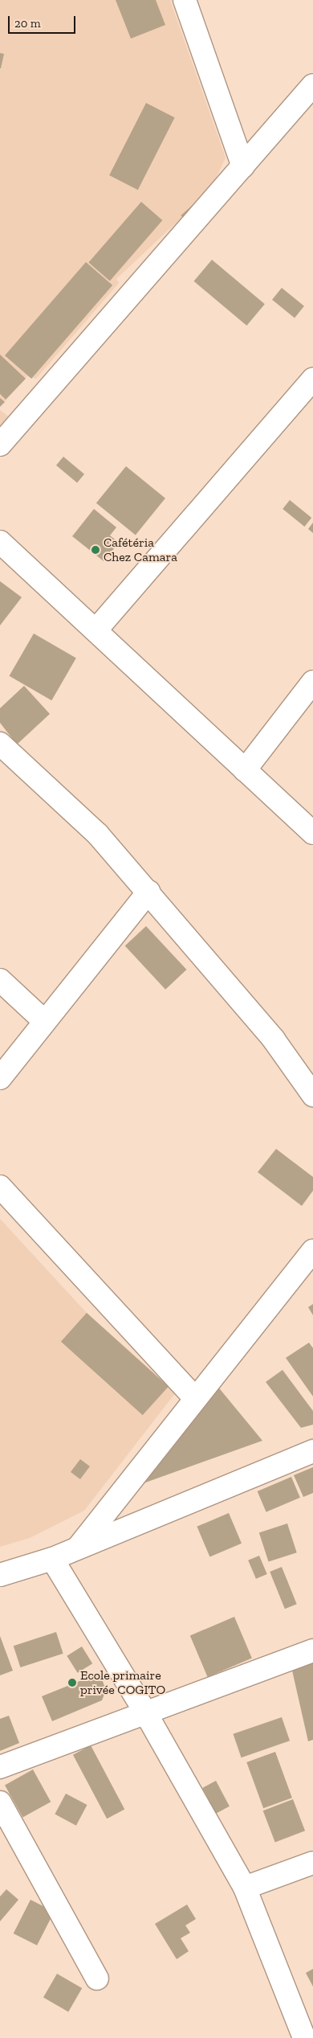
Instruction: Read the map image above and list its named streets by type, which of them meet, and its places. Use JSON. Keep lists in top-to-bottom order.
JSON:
{
  "places": ["Cafétéria Chez Camara", "Ecole primaire privée COGITO"],
  "scale_bar": "20 m"
}
